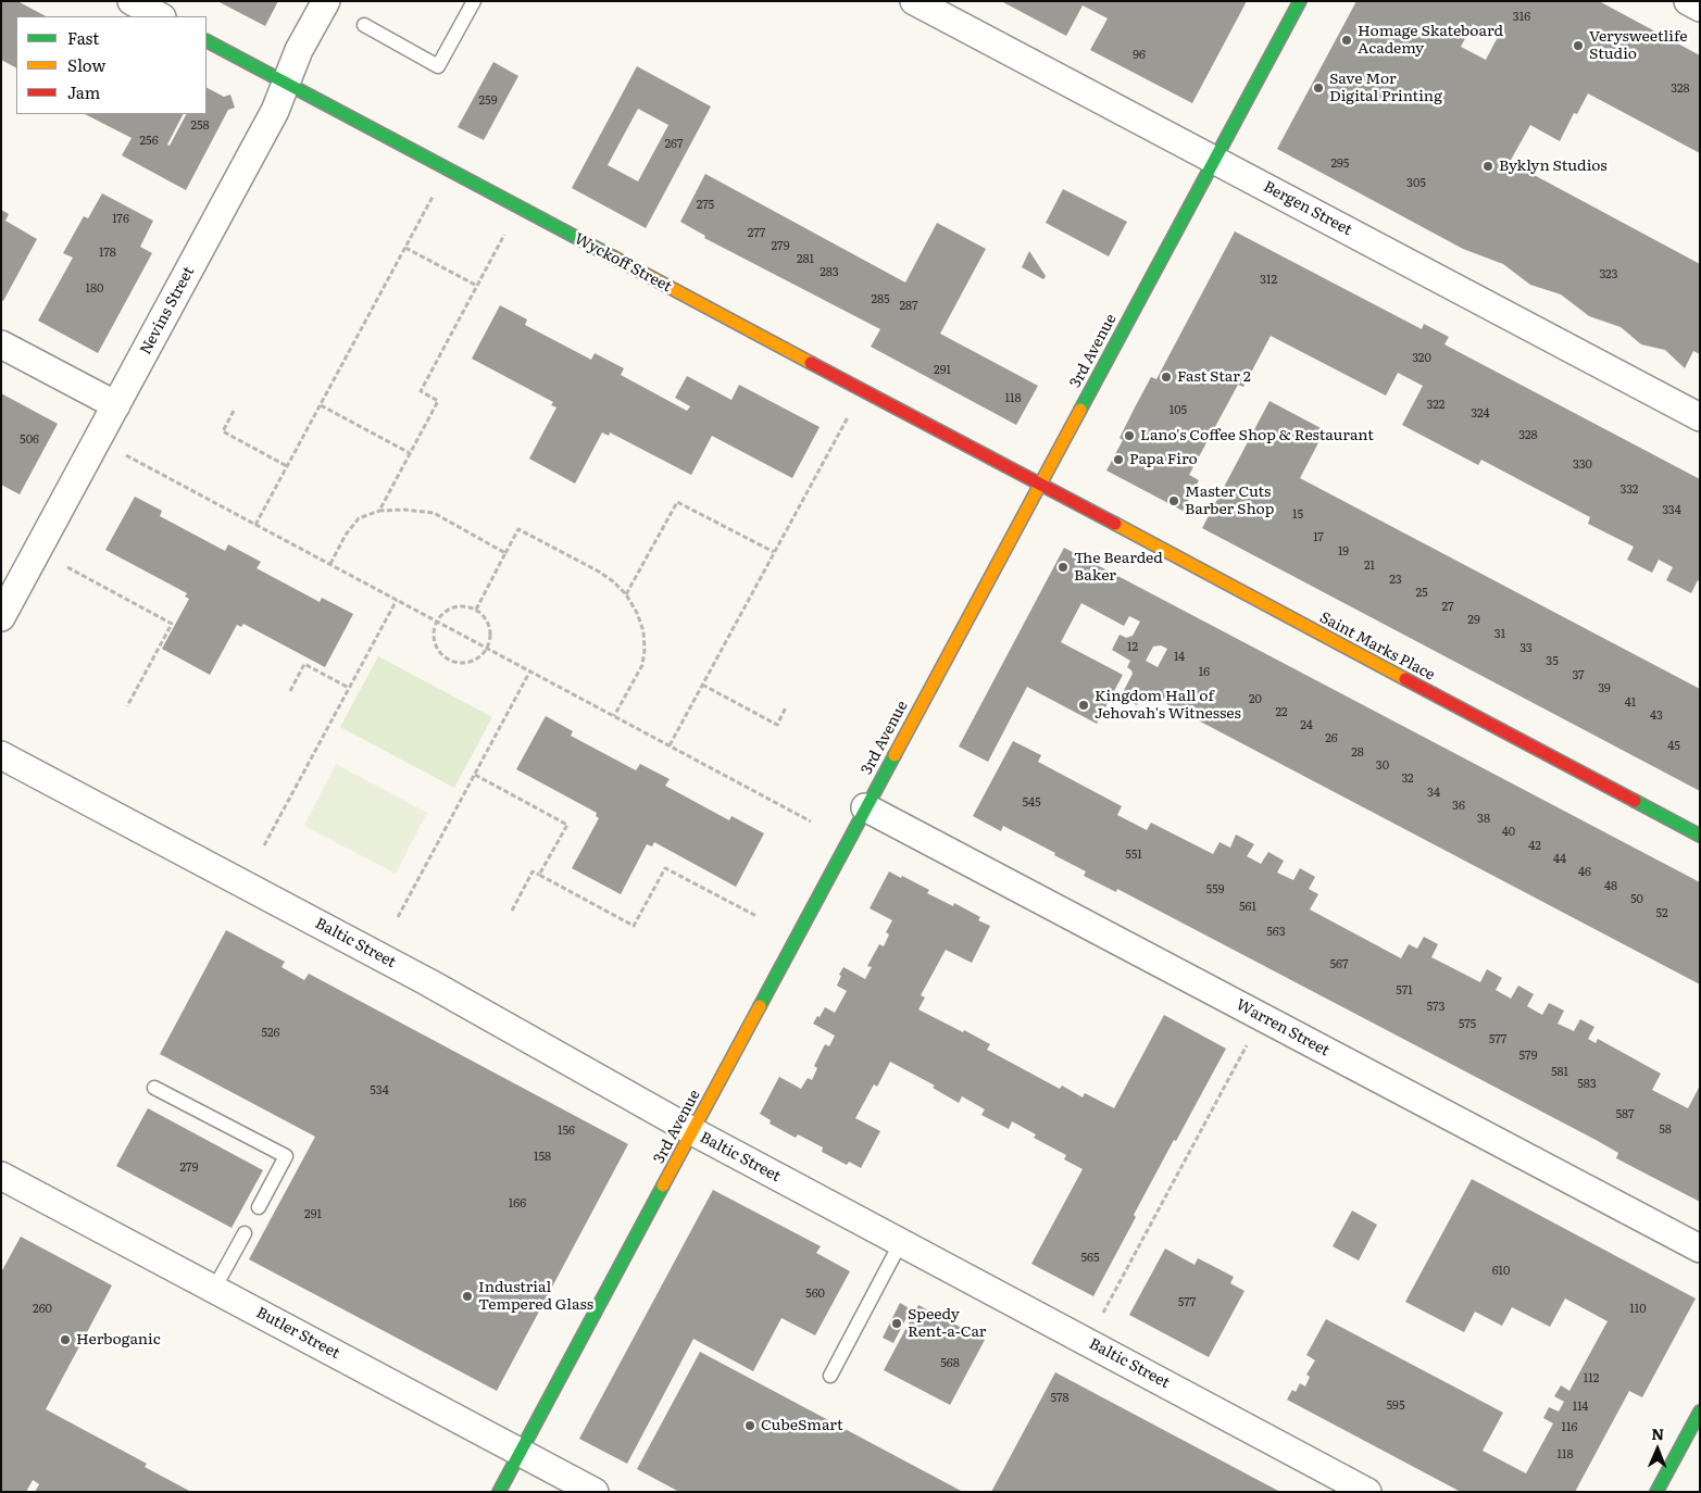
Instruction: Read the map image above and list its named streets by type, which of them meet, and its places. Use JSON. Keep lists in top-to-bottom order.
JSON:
{
  "streets": {
    "main road": ["Wyckoff Street", "3rd Avenue", "Saint Marks Place"],
    "street": [
      "Bergen Street",
      "Nevins Street",
      "Baltic Street",
      "Warren Street",
      "Butler Street"
    ]
  },
  "crossings": [
    ["Bergen Street", "3rd Avenue"],
    ["Wyckoff Street", "Nevins Street"],
    ["Wyckoff Street", "3rd Avenue"],
    ["Wyckoff Street", "Saint Marks Place"],
    ["3rd Avenue", "Saint Marks Place"],
    ["3rd Avenue", "Baltic Street"],
    ["3rd Avenue", "Warren Street"],
    ["3rd Avenue", "Butler Street"]
  ],
  "places": [
    "Homage Skateboard Academy",
    "Verysweetlife Studio",
    "Save Mor Digital Printing",
    "Byklyn Studios",
    "Fast Star 2",
    "Lano's Coffee Shop & Restaurant",
    "Papa Firo",
    "Master Cuts Barber Shop",
    "The Bearded Baker",
    "Kingdom Hall of Jehovah's Witnesses",
    "Industrial Tempered Glass",
    "Speedy Rent-a-Car",
    "Herboganic",
    "CubeSmart"
  ],
  "house_numbers": [
    "316",
    "96",
    "328",
    "259",
    "258",
    "256",
    "267",
    "295",
    "305",
    "275",
    "176",
    "277",
    "279",
    "178",
    "281",
    "283",
    "323",
    "312",
    "180",
    "285",
    "287",
    "320",
    "291",
    "118",
    "322",
    "105",
    "324",
    "328",
    "506",
    "330",
    "332",
    "334",
    "15",
    "17",
    "19",
    "21",
    "23",
    "25",
    "27",
    "29",
    "31",
    "12",
    "33",
    "14",
    "35",
    "16",
    "37",
    "39",
    "20",
    "41",
    "22",
    "43",
    "24",
    "26",
    "45",
    "28",
    "30",
    "32",
    "34",
    "545",
    "36",
    "38",
    "40",
    "42",
    "551",
    "44",
    "46",
    "48",
    "559",
    "50",
    "561",
    "52",
    "563",
    "567",
    "571",
    "573",
    "575",
    "526",
    "577",
    "579",
    "581",
    "583",
    "534",
    "587",
    "58",
    "156",
    "158",
    "279",
    "166",
    "291",
    "565",
    "610",
    "560",
    "577",
    "260",
    "110",
    "568",
    "112",
    "578",
    "595",
    "114",
    "116",
    "118"
  ],
  "legend": ["Fast", "Slow", "Jam"],
  "north": "top"
}
